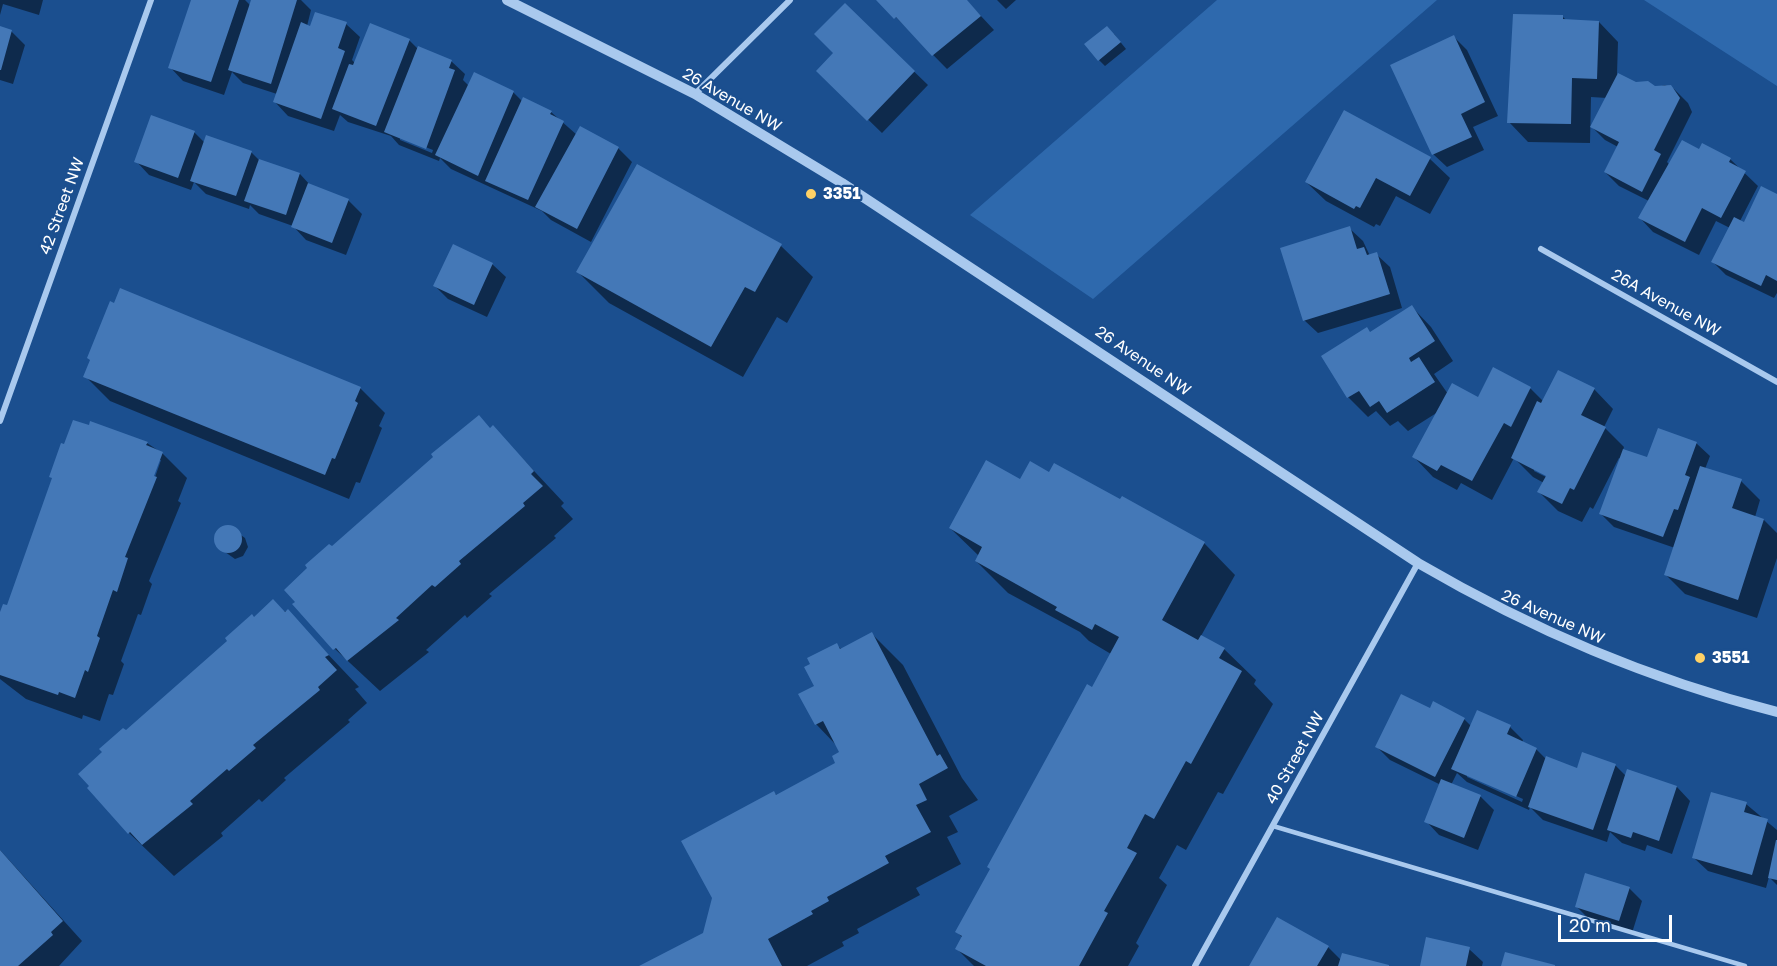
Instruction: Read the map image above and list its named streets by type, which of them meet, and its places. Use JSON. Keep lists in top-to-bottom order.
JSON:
{
  "streets": {
    "street": [
      "26 Avenue NW",
      "42 Street NW",
      "26A Avenue NW",
      "40 Street NW"
    ]
  },
  "crossings": [
    ["26 Avenue NW", "40 Street NW"]
  ],
  "places": ["3351", "3551"],
  "scale_bar": "20 m"
}
